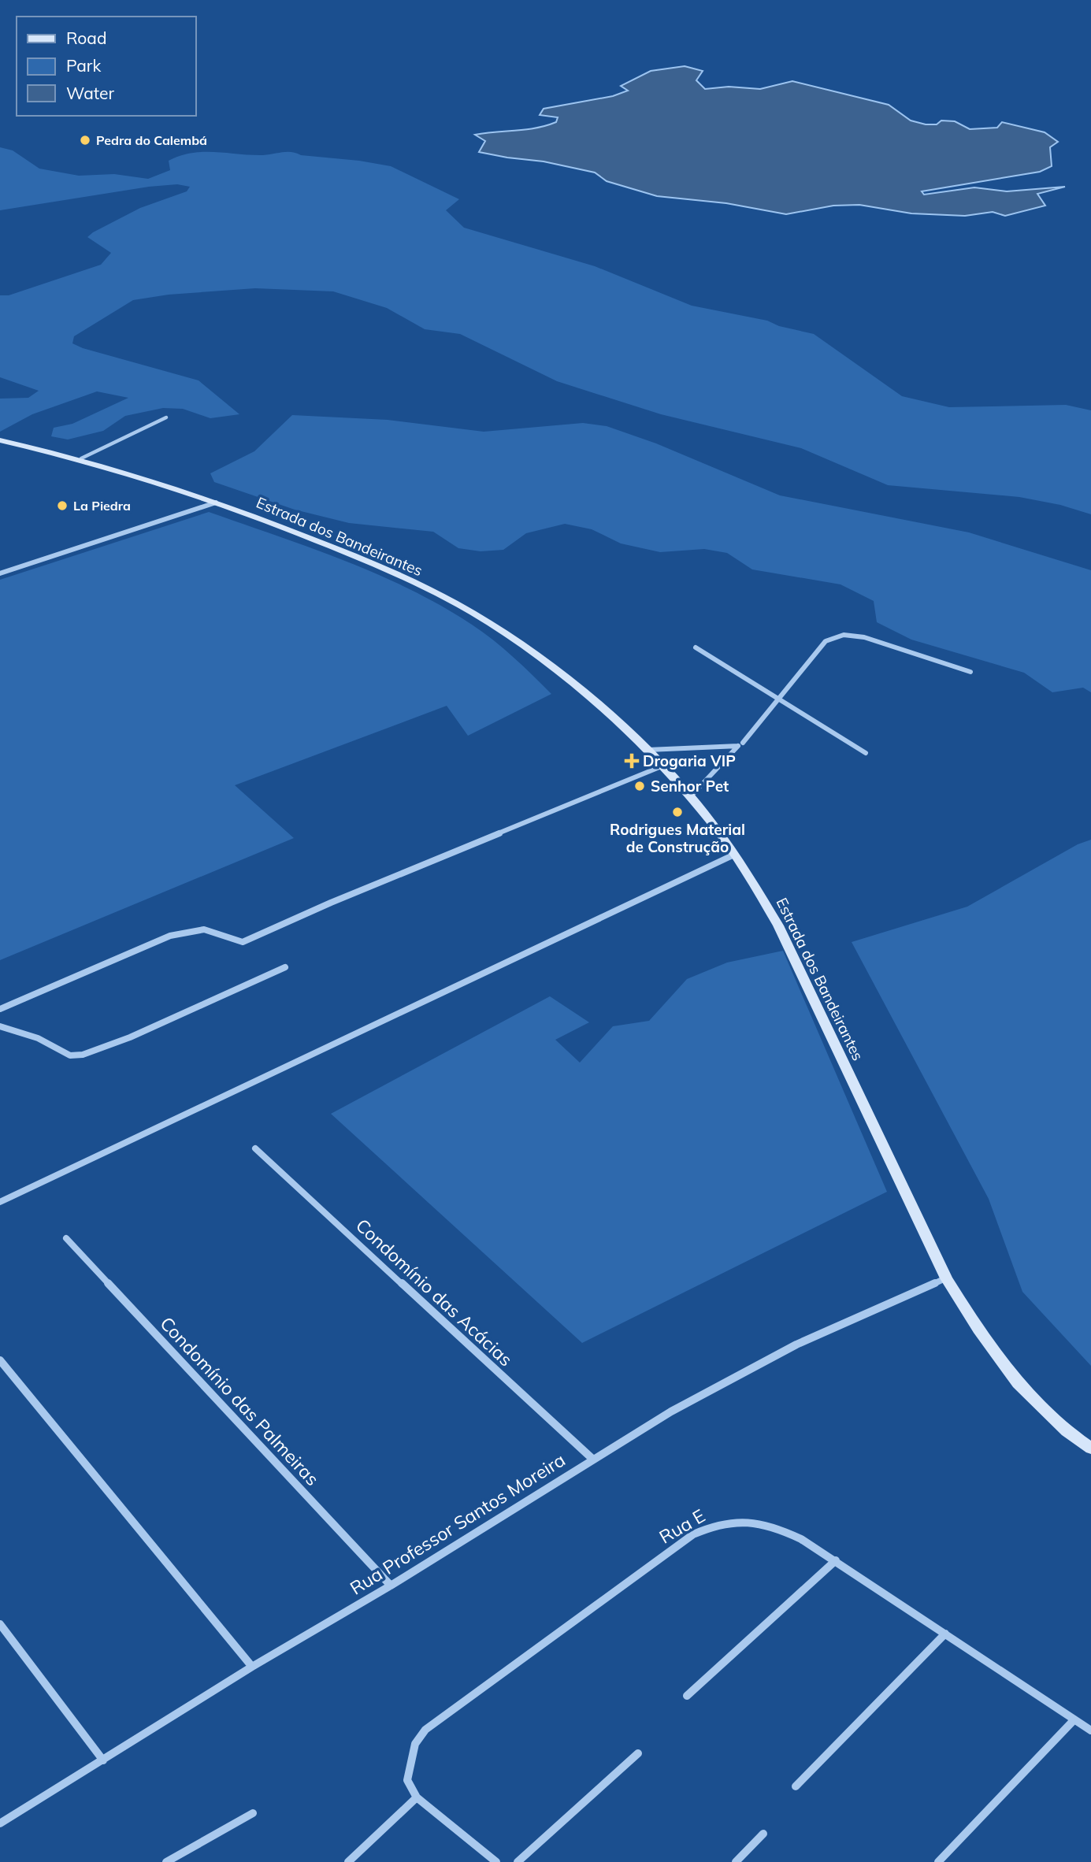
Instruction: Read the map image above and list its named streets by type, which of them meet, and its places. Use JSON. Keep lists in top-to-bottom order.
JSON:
{
  "streets": {
    "main road": ["Estrada dos Bandeirantes"],
    "street": [
      "Condomínio das Acácias",
      "Condomínio das Palmeiras",
      "Rua Professor Santos Moreira",
      "Rua E"
    ]
  },
  "crossings": [
    ["Estrada dos Bandeirantes", "Rua Professor Santos Moreira"],
    ["Condomínio das Acácias", "Rua Professor Santos Moreira"],
    ["Condomínio das Palmeiras", "Rua Professor Santos Moreira"]
  ],
  "places": {
    "other": [
      "Pedra do Calembá",
      "La Piedra",
      "Senhor Pet",
      "Rodrigues Material de Construção"
    ],
    "health": ["Drogaria VIP"]
  },
  "legend": ["Road", "Park", "Water"]
}
